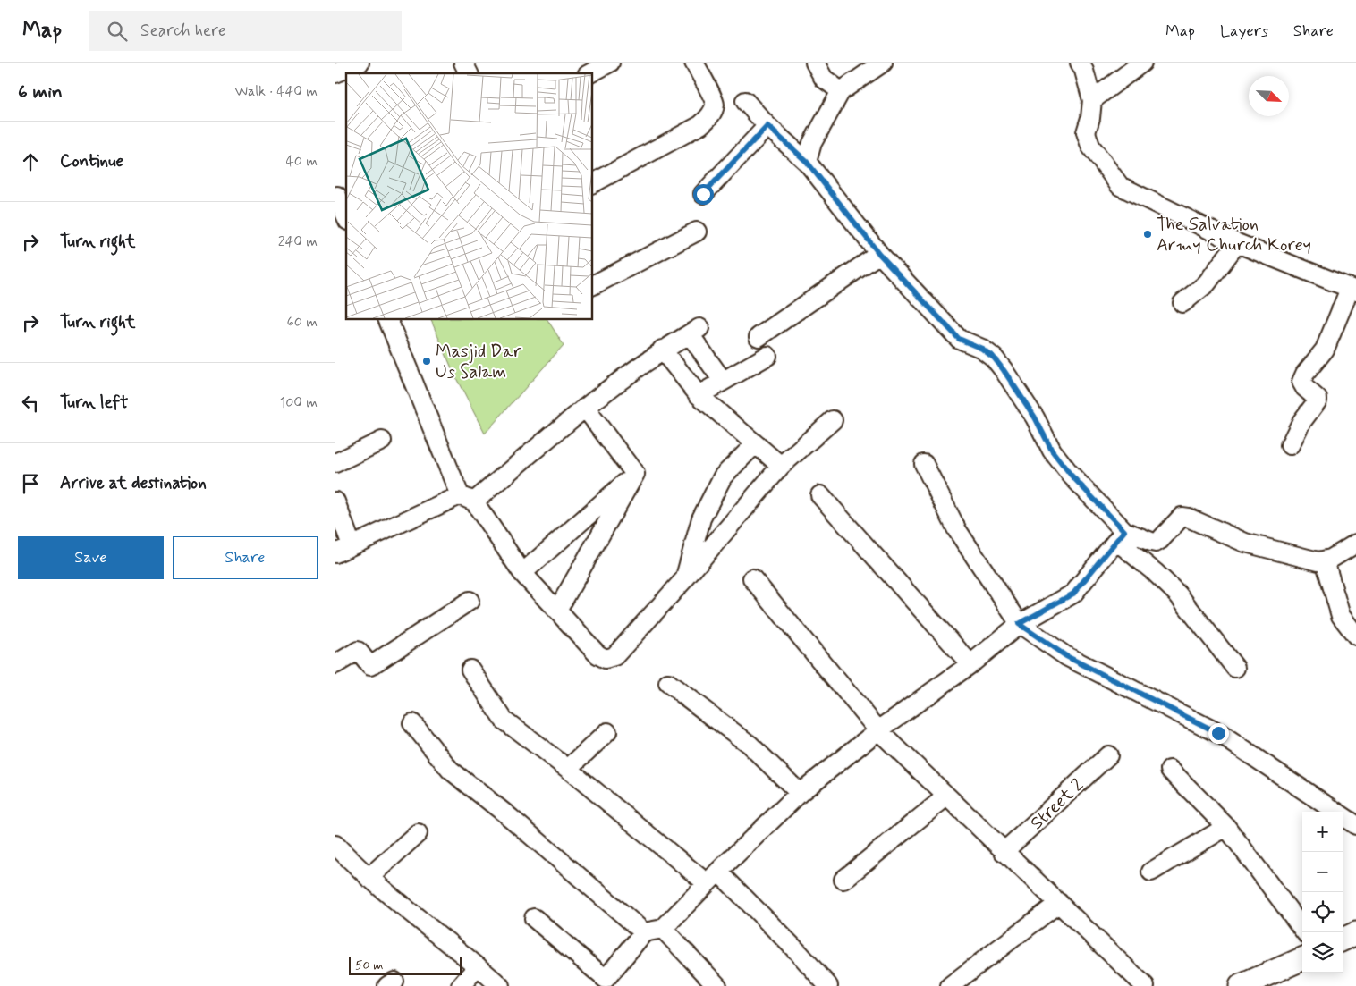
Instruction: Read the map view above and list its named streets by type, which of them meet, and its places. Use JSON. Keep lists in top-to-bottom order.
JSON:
{
  "streets": {
    "street": ["Street 2"]
  },
  "places": ["The Salvation Army Church Korey", "Masjid Dar Us Salam"],
  "scale_bar": "50 m",
  "north": "bottom right",
  "page": {
    "header": "Map",
    "search": "Search here",
    "nav": ["Map", "Layers", "Share"],
    "heading": ["6 min", "Walk · 440 m"],
    "list": [
      ["Continue", "40 m"],
      ["Turn right", "240 m"],
      ["Turn right", "60 m"],
      ["Turn left", "100 m"],
      "Arrive at destination"
    ],
    "buttons": ["Save", "Share"],
    "map_buttons": ["+", "−"],
    "scale": "50 m"
  }
}
